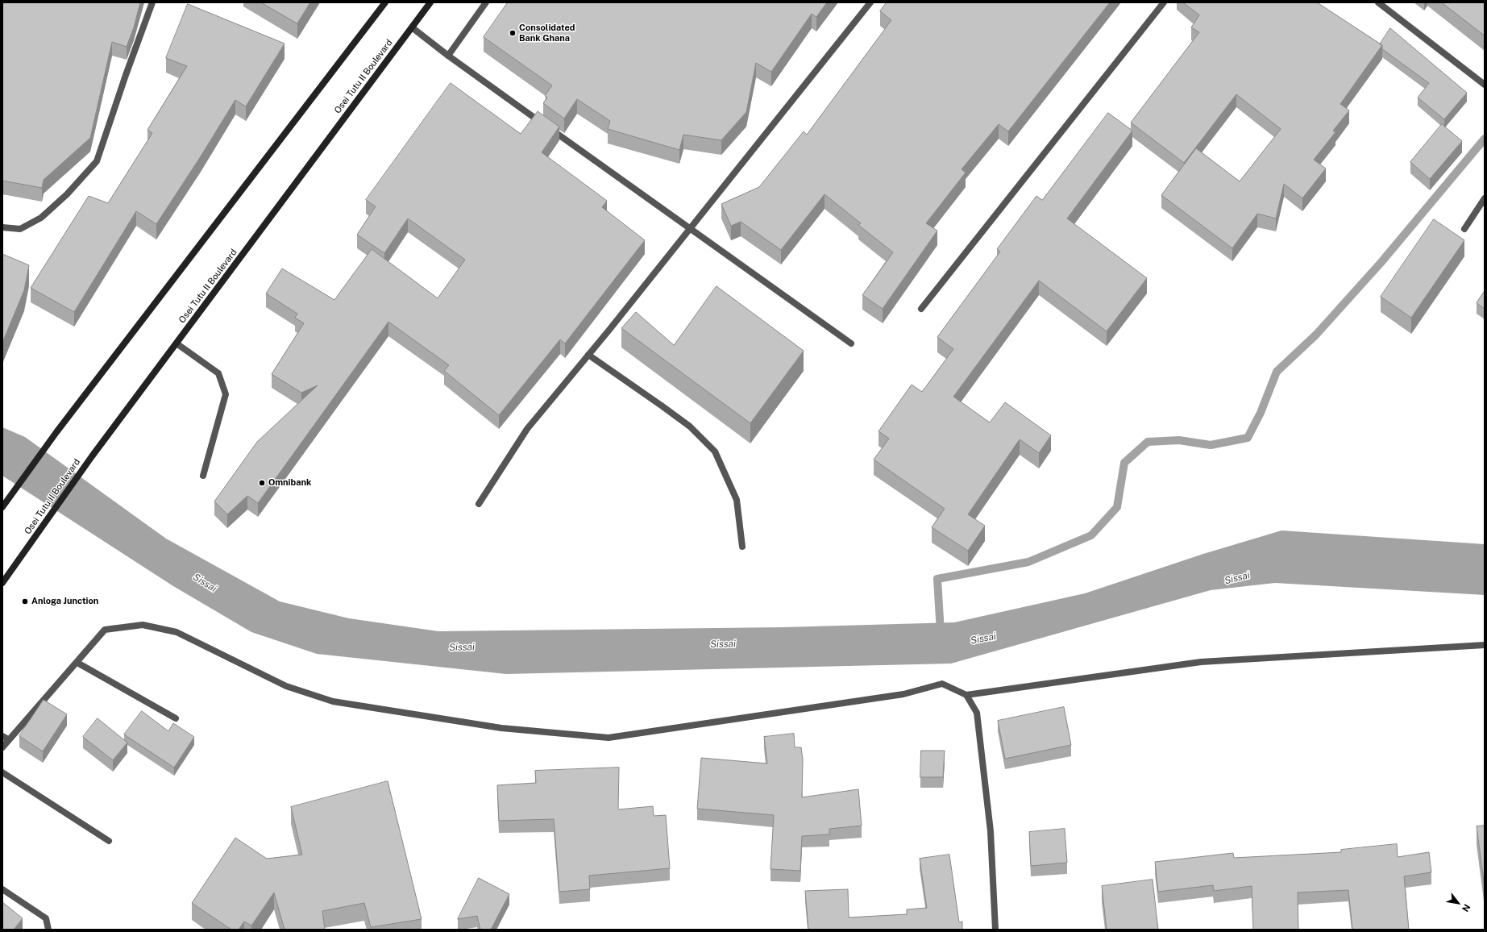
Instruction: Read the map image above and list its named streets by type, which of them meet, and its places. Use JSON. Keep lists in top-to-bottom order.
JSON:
{
  "streets": {
    "main road": ["Osei Tutu II Boulevard"]
  },
  "water": ["Sissai"],
  "places": ["Consolidated Bank Ghana", "Omnibank", "Anloga Junction"],
  "north": "bottom right"
}
